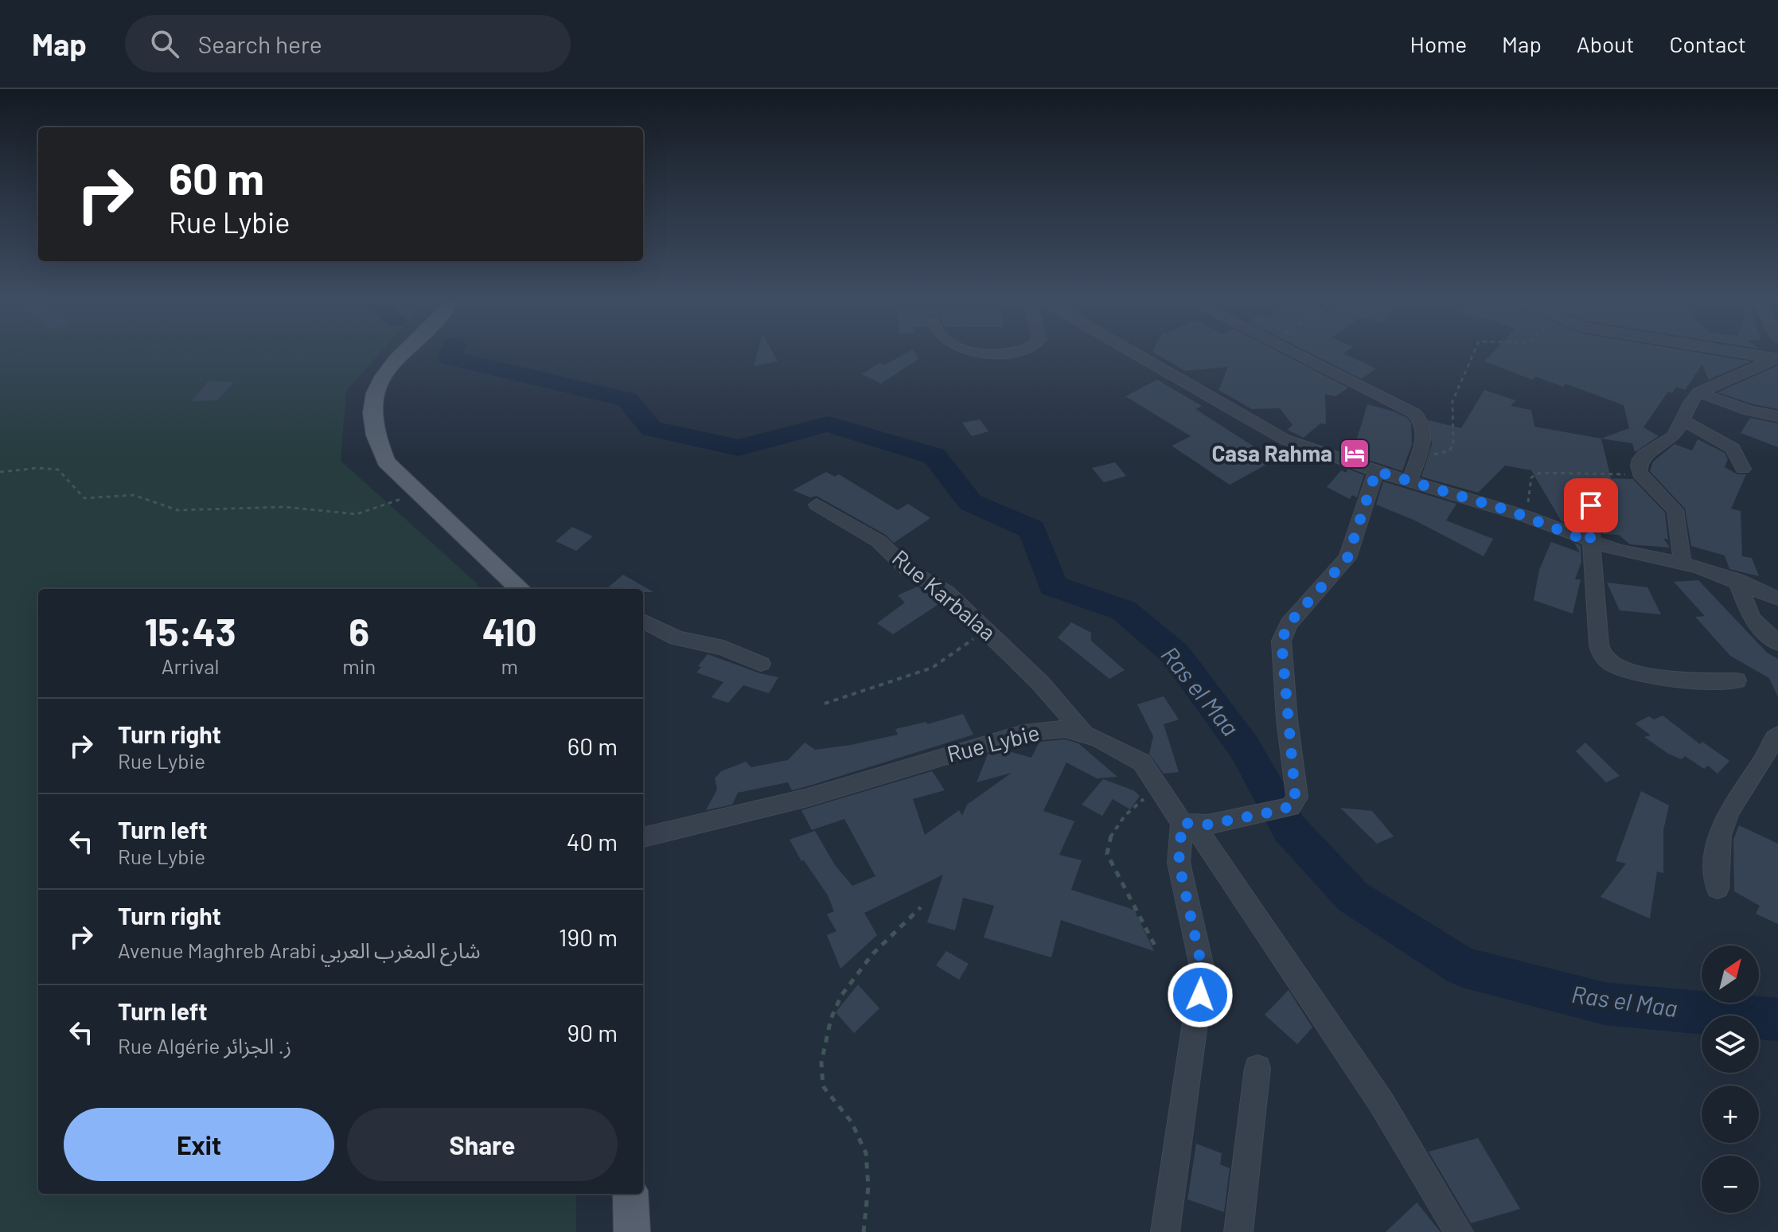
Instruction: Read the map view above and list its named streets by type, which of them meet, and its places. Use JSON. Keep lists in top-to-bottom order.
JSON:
{
  "streets": {
    "street": ["Rue Karbalaa", "Rue Lybie"]
  },
  "crossings": [
    ["Rue Karbalaa", "Rue Lybie"]
  ],
  "water": ["Ras el Maa"],
  "places": {
    "hotel": ["Casa Rahma"]
  },
  "north": "top right",
  "page": {
    "header": "Map",
    "search": "Search here",
    "nav": [
      "Home",
      "Map",
      "About",
      "Contact"
    ],
    "turn": ["60 m", "Rue Lybie"],
    "eta": [
      "15:43",
      "Arrival",
      "6",
      "min",
      "410",
      "m"
    ],
    "list": [
      {
        "name": "Turn right",
        "note": "Rue Lybie",
        "value": "60 m"
      },
      {
        "name": "Turn left",
        "note": "Rue Lybie",
        "value": "40 m"
      },
      {
        "name": "Turn right",
        "note": "Avenue Maghreb Arabi شارع المغرب العربي",
        "value": "190 m"
      },
      {
        "name": "Turn left",
        "note": "Rue Algérie ز. الجزائر",
        "value": "90 m"
      }
    ],
    "map_buttons": ["+", "−"],
    "buttons": ["Exit", "Share"]
  }
}
